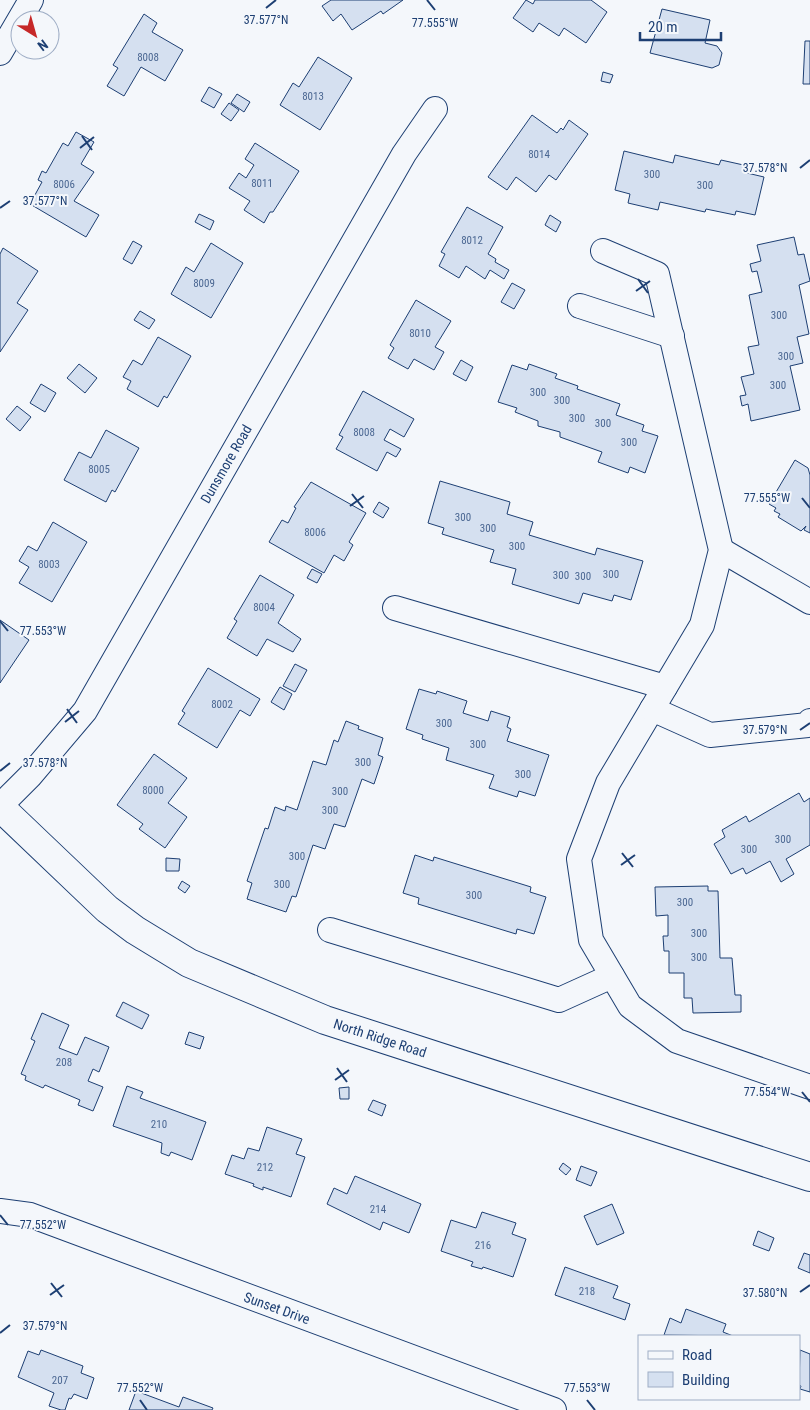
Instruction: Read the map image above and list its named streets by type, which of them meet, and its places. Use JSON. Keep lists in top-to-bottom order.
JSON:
{
  "streets": {
    "main road": ["North Ridge Road"],
    "street": ["Dunsmore Road", "Sunset Drive"]
  },
  "crossings": [
    ["Dunsmore Road", "North Ridge Road"]
  ],
  "house_numbers": [
    "8008",
    "8013",
    "8014",
    "300",
    "8011",
    "8006",
    "300",
    "8012",
    "8009",
    "300",
    "8010",
    "300",
    "300",
    "300",
    "300",
    "300",
    "300",
    "8008",
    "300",
    "8005",
    "300",
    "300",
    "8006",
    "300",
    "8003",
    "300",
    "300",
    "300",
    "8004",
    "8002",
    "300",
    "300",
    "300",
    "300",
    "8000",
    "300",
    "300",
    "300",
    "300",
    "300",
    "300",
    "300",
    "300",
    "300",
    "300",
    "208",
    "210",
    "212",
    "214",
    "216",
    "218",
    "207"
  ],
  "legend": ["Road", "Building"],
  "scale_bar": "20 m",
  "north": "bottom right",
  "coordinates": [
    "37.577°N",
    "77.555°W",
    "37.578°N",
    "77.553°W",
    "37.579°N",
    "77.554°W",
    "77.552°W",
    "37.580°N"
  ]
}
